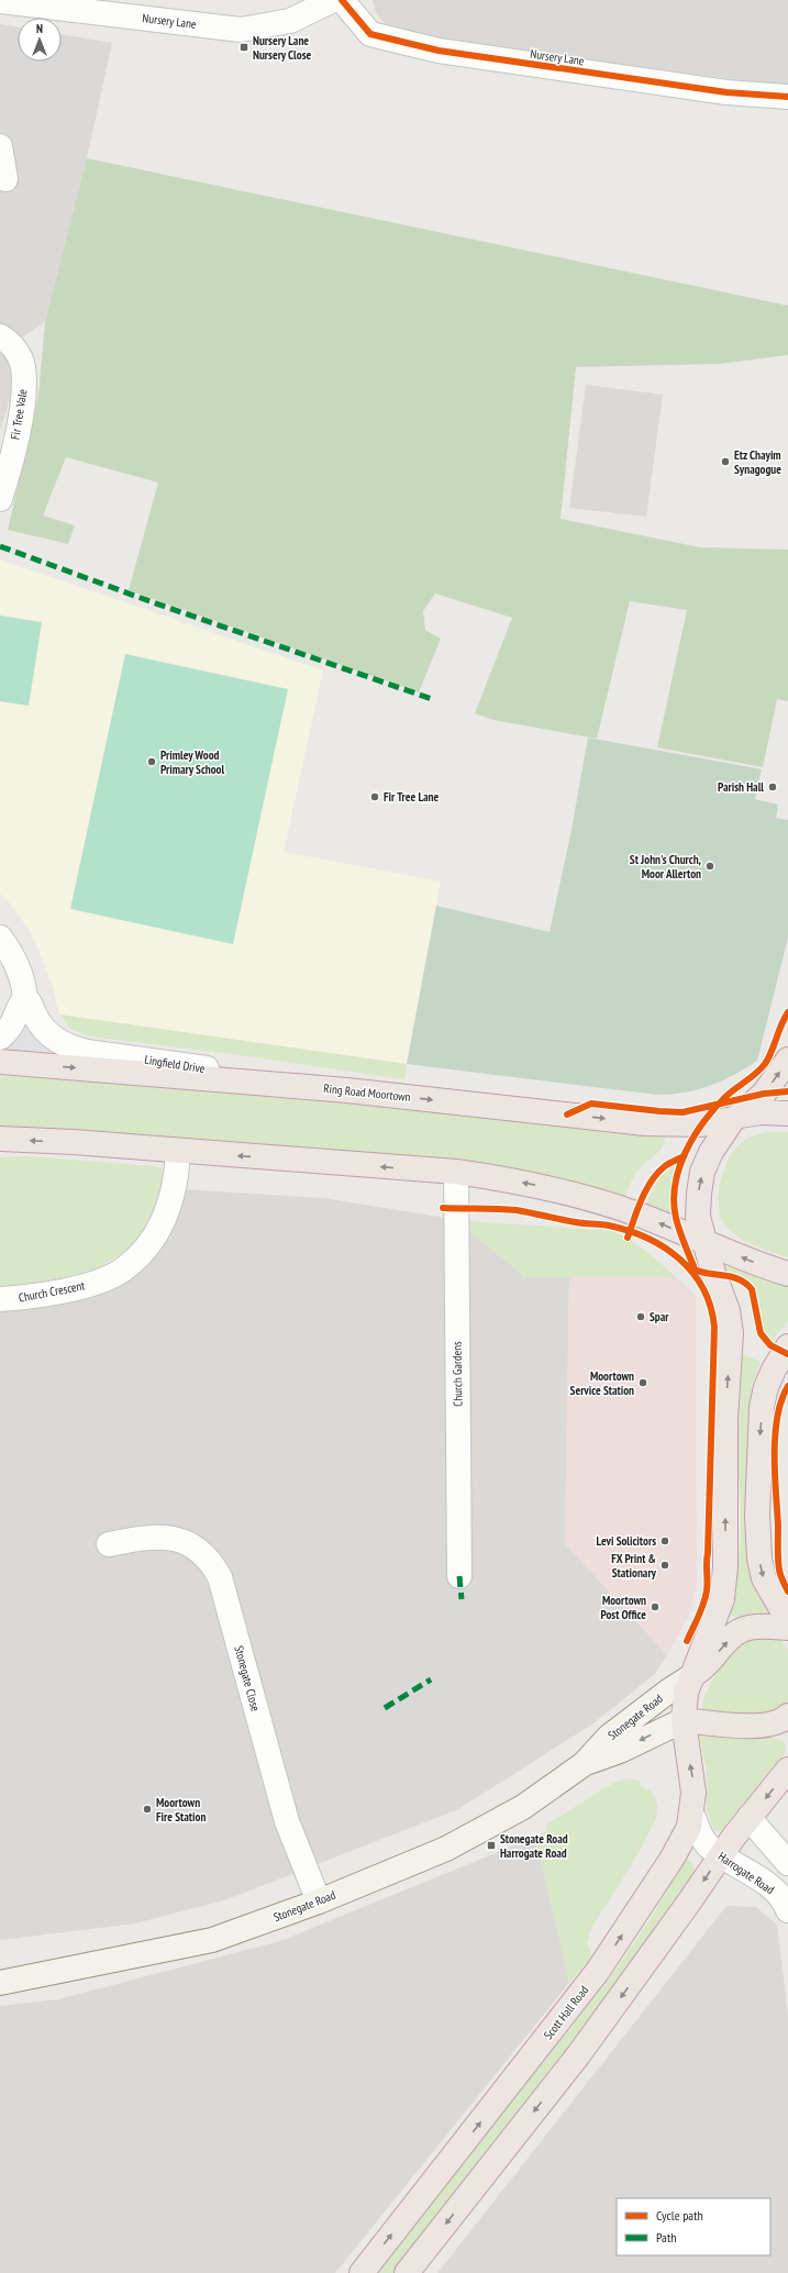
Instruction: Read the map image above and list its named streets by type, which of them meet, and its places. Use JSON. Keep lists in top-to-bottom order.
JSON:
{
  "streets": {
    "highway": ["Ring Road Moortown", "Scott Hall Road"],
    "main road": ["Stonegate Road"],
    "street": [
      "Nursery Lane",
      "Fir Tree Vale",
      "Lingfield Drive",
      "Church Crescent",
      "Church Gardens",
      "Stonegate Close",
      "Harrogate Road"
    ]
  },
  "crossings": [
    ["Lingfield Drive", "Ring Road Moortown"],
    ["Ring Road Moortown", "Scott Hall Road"],
    ["Stonegate Close", "Stonegate Road"],
    ["Stonegate Road", "Scott Hall Road"],
    ["Harrogate Road", "Scott Hall Road"]
  ],
  "places": {
    "transit": ["Nursery Lane Nursery Close", "Stonegate Road Harrogate Road"],
    "other": [
      "Etz Chayim Synagogue",
      "Primley Wood Primary School",
      "Parish Hall",
      "Fir Tree Lane",
      "St John's Church, Moor Allerton",
      "Spar",
      "Moortown Service Station",
      "Levi Solicitors",
      "FX Print & Stationary",
      "Moortown Post Office",
      "Moortown Fire Station"
    ]
  },
  "legend": ["Cycle path", "Path"],
  "north": "top"
}
